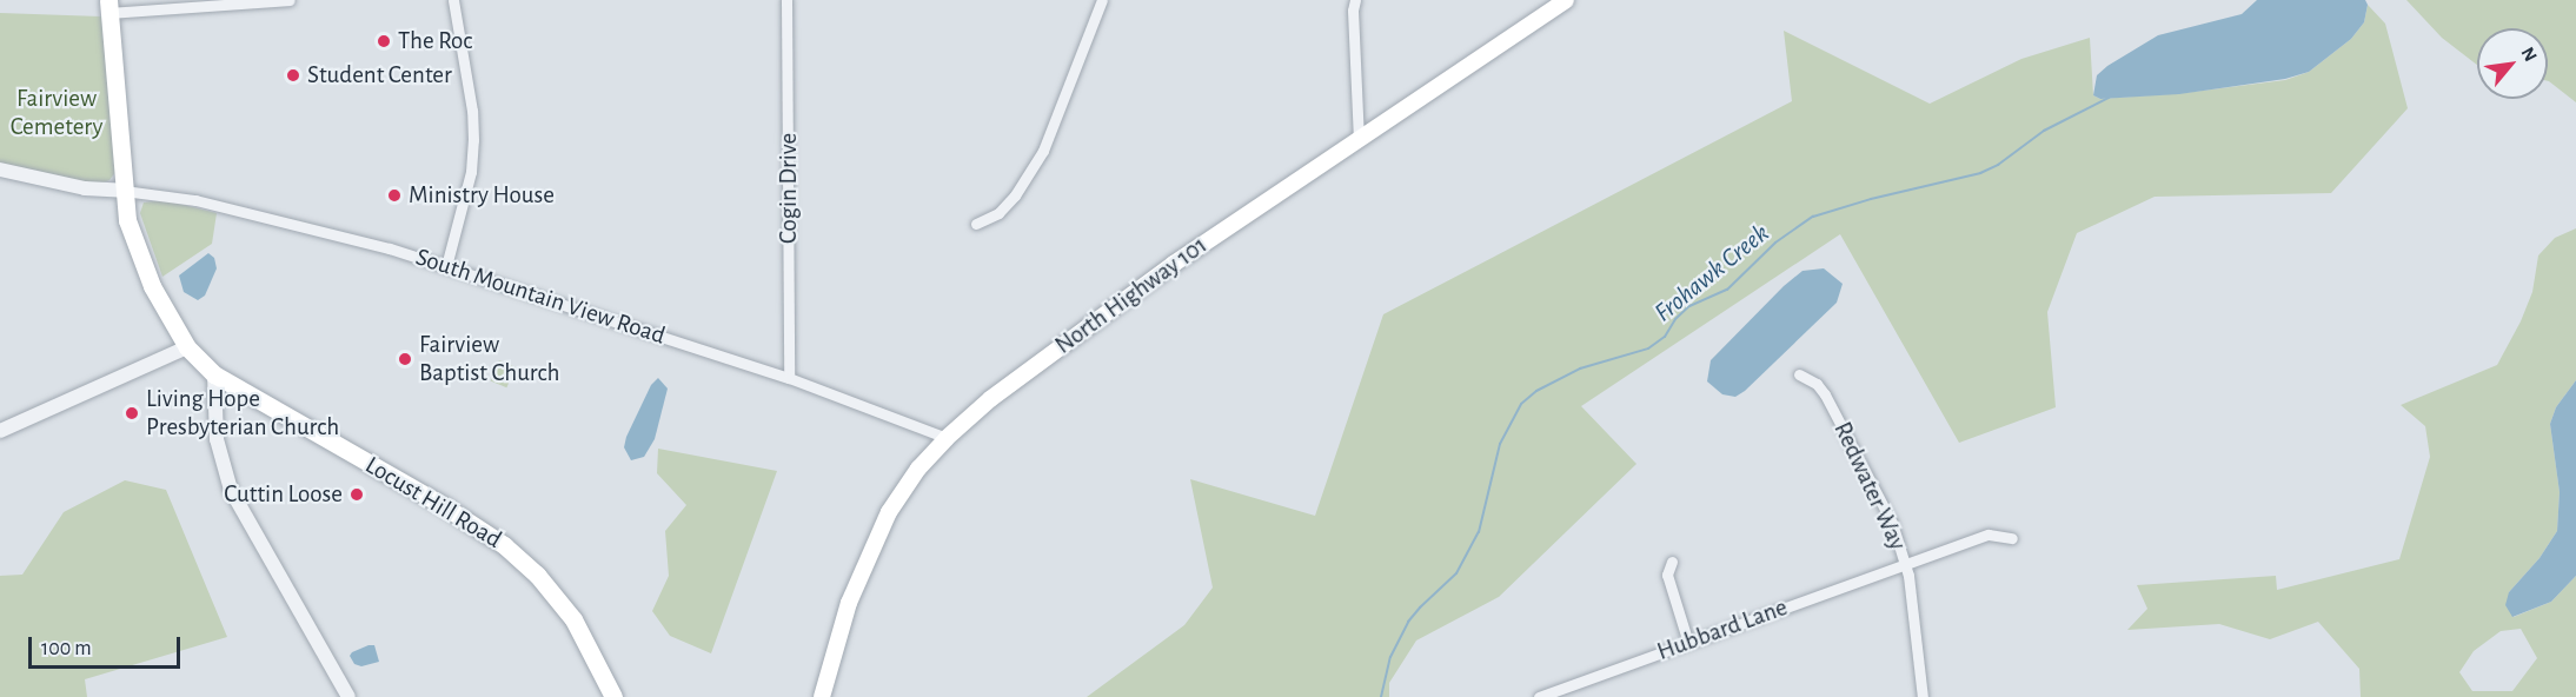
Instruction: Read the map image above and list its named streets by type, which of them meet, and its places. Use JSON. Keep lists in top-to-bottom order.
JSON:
{
  "streets": {
    "main road": ["North Highway 101", "Locust Hill Road"],
    "street": [
      "Cogin Drive",
      "South Mountain View Road",
      "Redwater Way",
      "Hubbard Lane"
    ]
  },
  "crossings": [
    ["Cogin Drive", "South Mountain View Road"],
    ["North Highway 101", "South Mountain View Road"],
    ["South Mountain View Road", "Locust Hill Road"],
    ["Redwater Way", "Hubbard Lane"]
  ],
  "water": ["Frohawk Creek"],
  "parks": ["Fairview Cemetery"],
  "places": [
    "The Roc",
    "Student Center",
    "Ministry House",
    "Fairview Baptist Church",
    "Living Hope Presbyterian Church",
    "Cuttin Loose"
  ],
  "scale_bar": "100 m",
  "north": "top right"
}
